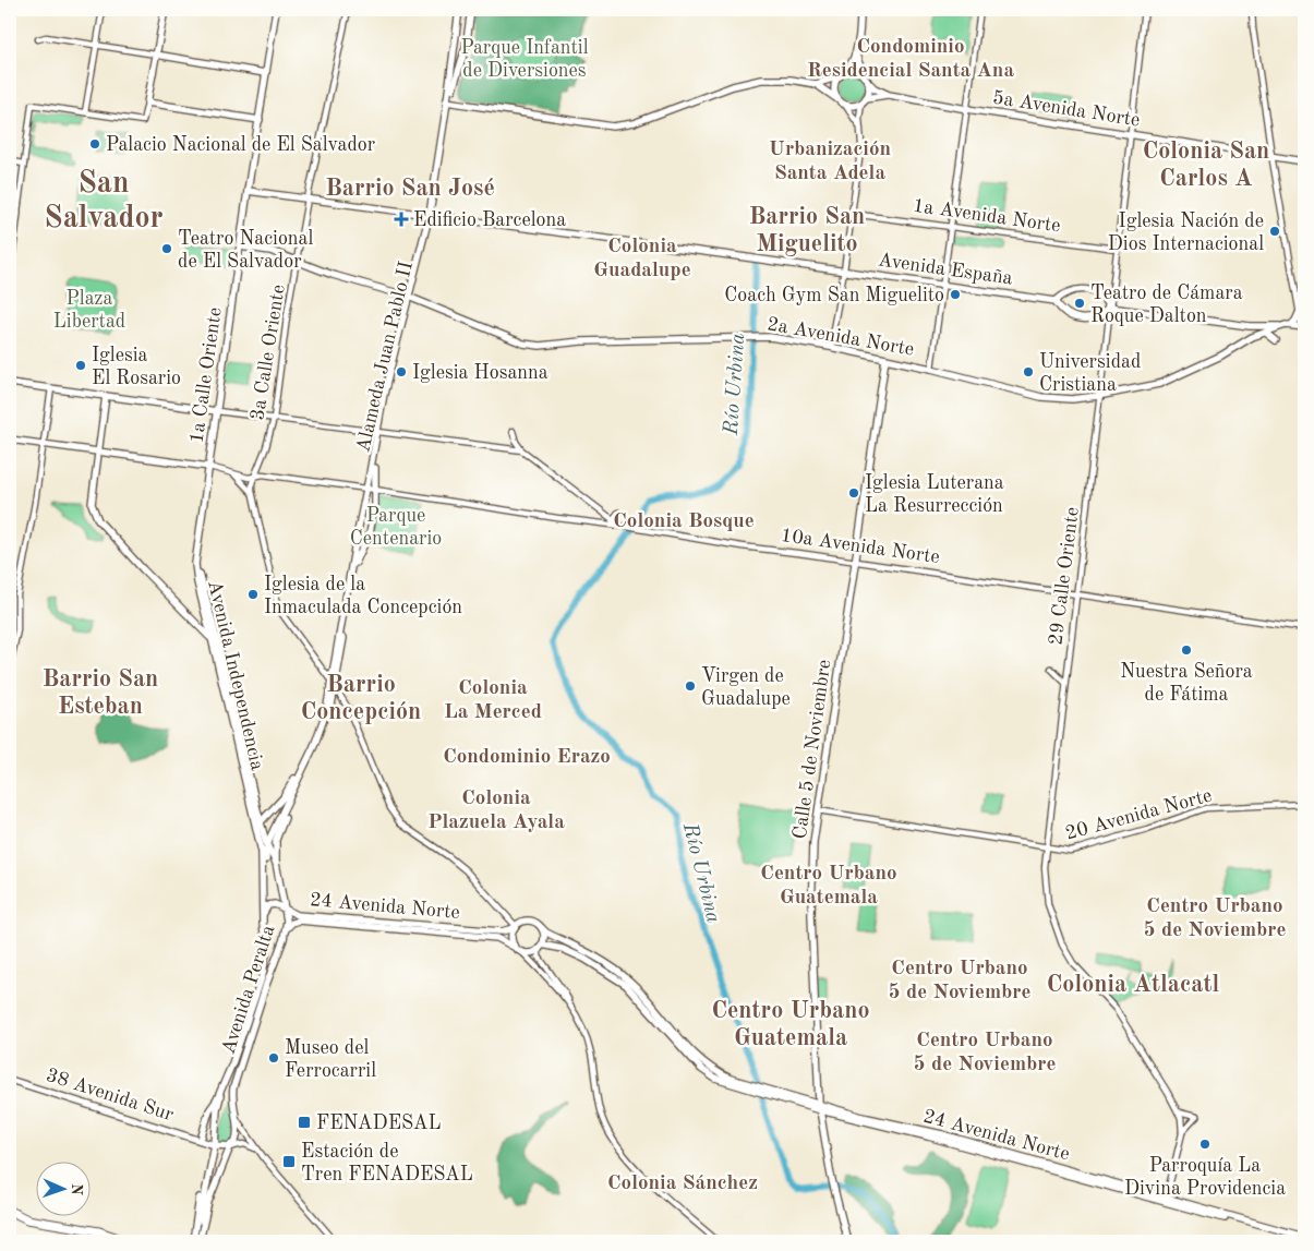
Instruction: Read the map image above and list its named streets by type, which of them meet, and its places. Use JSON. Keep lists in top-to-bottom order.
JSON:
{
  "streets": {
    "main road": [
      "5a Avenida Norte",
      "Avenida España",
      "2a Avenida Norte",
      "Alameda Juan Pablo II",
      "1a Calle Oriente",
      "10a Avenida Norte",
      "Avenida Independencia",
      "Calle 5 de Noviembre",
      "24 Avenida Norte",
      "Avenida Peralta",
      "38 Avenida Sur"
    ],
    "street": [
      "1a Avenida Norte",
      "3a Calle Oriente",
      "29 Calle Oriente",
      "20 Avenida Norte"
    ]
  },
  "crossings": [
    ["5a Avenida Norte", "29 Calle Oriente"],
    ["1a Avenida Norte", "29 Calle Oriente"],
    ["Avenida España", "3a Calle Oriente"],
    ["Avenida España", "Alameda Juan Pablo II"],
    ["Avenida España", "1a Calle Oriente"],
    ["2a Avenida Norte", "3a Calle Oriente"],
    ["2a Avenida Norte", "Alameda Juan Pablo II"],
    ["2a Avenida Norte", "1a Calle Oriente"],
    ["2a Avenida Norte", "29 Calle Oriente"],
    ["2a Avenida Norte", "Calle 5 de Noviembre"],
    ["3a Calle Oriente", "10a Avenida Norte"],
    ["Alameda Juan Pablo II", "10a Avenida Norte"],
    ["Alameda Juan Pablo II", "Avenida Independencia"],
    ["Alameda Juan Pablo II", "Avenida Peralta"],
    ["1a Calle Oriente", "10a Avenida Norte"],
    ["1a Calle Oriente", "Avenida Independencia"],
    ["10a Avenida Norte", "29 Calle Oriente"],
    ["10a Avenida Norte", "Calle 5 de Noviembre"],
    ["29 Calle Oriente", "20 Avenida Norte"],
    ["Avenida Independencia", "Avenida Peralta"],
    ["Calle 5 de Noviembre", "20 Avenida Norte"],
    ["Calle 5 de Noviembre", "24 Avenida Norte"],
    ["24 Avenida Norte", "Avenida Peralta"],
    ["Avenida Peralta", "38 Avenida Sur"]
  ],
  "districts": [
    "Condominio Residencial Santa Ana",
    "Urbanización Santa Adela",
    "Colonia San Carlos A",
    "San Salvador",
    "Barrio San José",
    "Barrio San Miguelito",
    "Colonia Guadalupe",
    "Colonia Bosque",
    "Barrio San Esteban",
    "Barrio Concepción",
    "Colonia La Merced",
    "Condominio Erazo",
    "Colonia Plazuela Ayala",
    "Centro Urbano Guatemala",
    "Centro Urbano 5 de Noviembre",
    "Centro Urbano 5 de Noviembre",
    "Colonia Atlacatl",
    "Centro Urbano Guatemala",
    "Centro Urbano 5 de Noviembre",
    "Colonia Sánchez"
  ],
  "water": ["Río Urbina"],
  "parks": ["Parque Infantil de Diversiones", "Plaza Libertad", "Parque Centenario"],
  "places": {
    "other": [
      "Palacio Nacional de El Salvador",
      "Iglesia Nación de Dios Internacional",
      "Teatro Nacional de El Salvador",
      "Coach Gym San Miguelito",
      "Teatro de Cámara Roque Dalton",
      "Iglesia El Rosario",
      "Iglesia Hosanna",
      "Universidad Cristiana",
      "Iglesia Luterana La Resurrección",
      "Iglesia de la Inmaculada Concepción",
      "Nuestra Señora de Fátima",
      "Virgen de Guadalupe",
      "Museo del Ferrocarril",
      "Parroquía La Divina Providencia"
    ],
    "health": ["Edificio Barcelona"],
    "transit": ["FENADESAL", "Estación de Tren FENADESAL"]
  },
  "north": "right"
}
